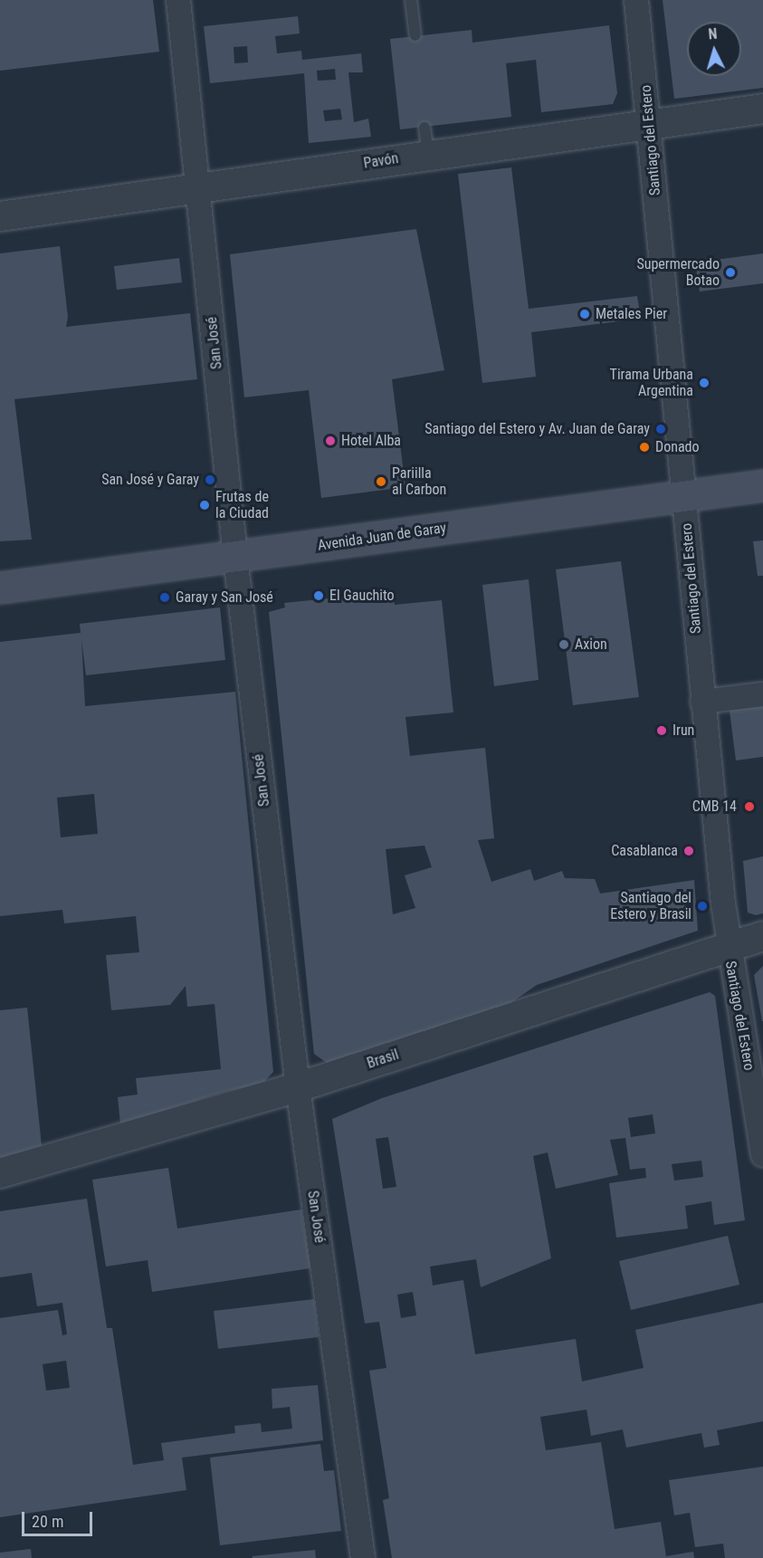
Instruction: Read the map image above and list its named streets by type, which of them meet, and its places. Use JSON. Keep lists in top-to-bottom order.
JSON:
{
  "streets": {
    "main road": ["Avenida Juan de Garay"],
    "street": [
      "Santiago del Estero",
      "Pavón",
      "San José",
      "Brasil"
    ]
  },
  "crossings": [
    ["Santiago del Estero", "Pavón"],
    ["Santiago del Estero", "Avenida Juan de Garay"],
    ["Santiago del Estero", "Brasil"],
    ["Pavón", "San José"],
    ["San José", "Avenida Juan de Garay"],
    ["San José", "Brasil"]
  ],
  "places": [
    "Supermercado Botao",
    "Metales Pier",
    "Tirama Urbana Argentina",
    "Santiago del Estero y Av. Juan de Garay",
    "Hotel Alba",
    "Donado",
    "San José y Garay",
    "Pariilla al Carbon",
    "Frutas de la Ciudad",
    "El Gauchito",
    "Garay y San José",
    "Axion",
    "Irun",
    "CMB 14",
    "Casablanca",
    "Santiago del Estero y Brasil"
  ],
  "scale_bar": "20 m",
  "north": "top"
}
